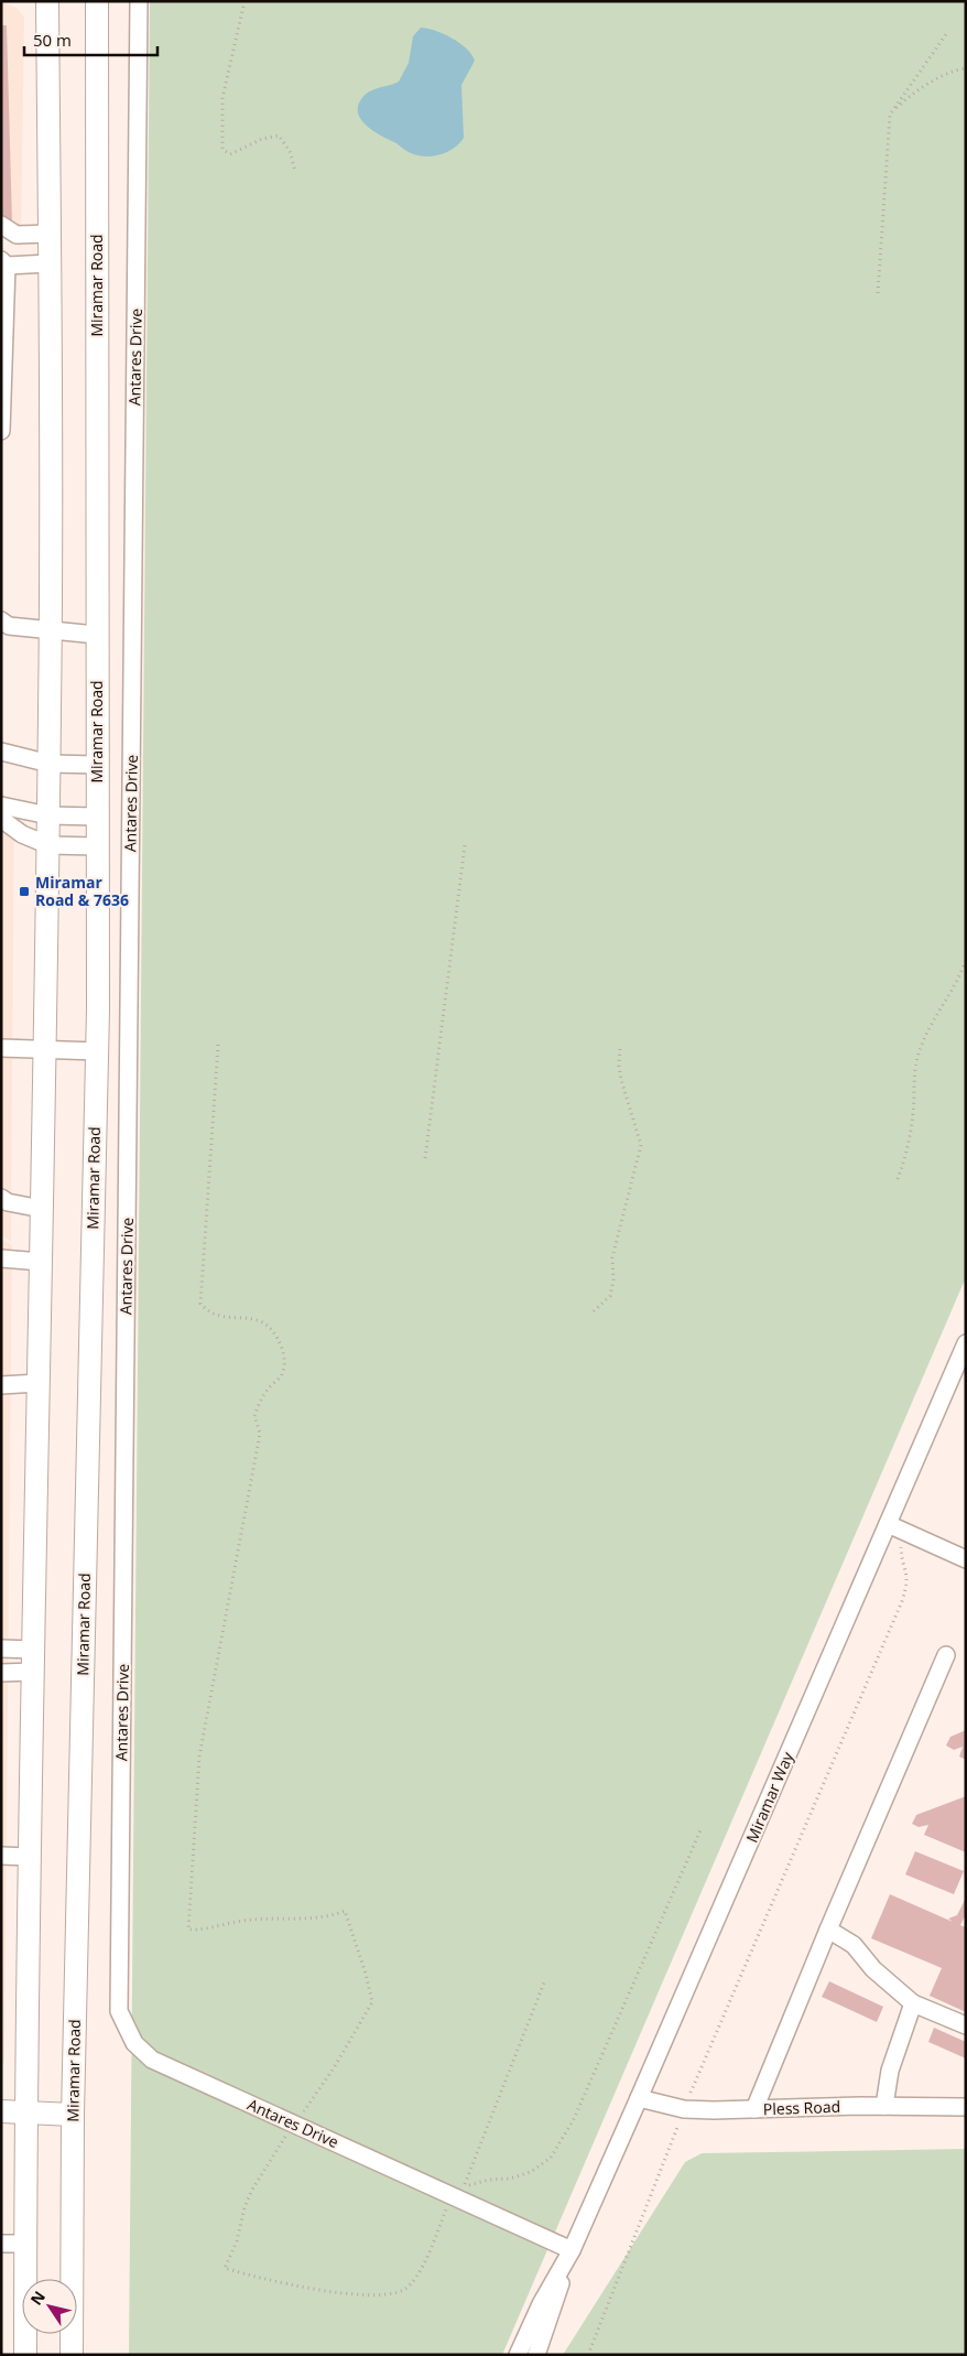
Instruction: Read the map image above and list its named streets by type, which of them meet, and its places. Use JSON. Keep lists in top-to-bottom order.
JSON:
{
  "streets": {
    "main road": ["Miramar Road"],
    "street": ["Antares Drive", "Miramar Way", "Pless Road"]
  },
  "crossings": [
    ["Antares Drive", "Miramar Way"],
    ["Miramar Way", "Pless Road"]
  ],
  "places": {
    "transit": ["Miramar Road & 7636"]
  },
  "scale_bar": "50 m",
  "north": "top left"
}
